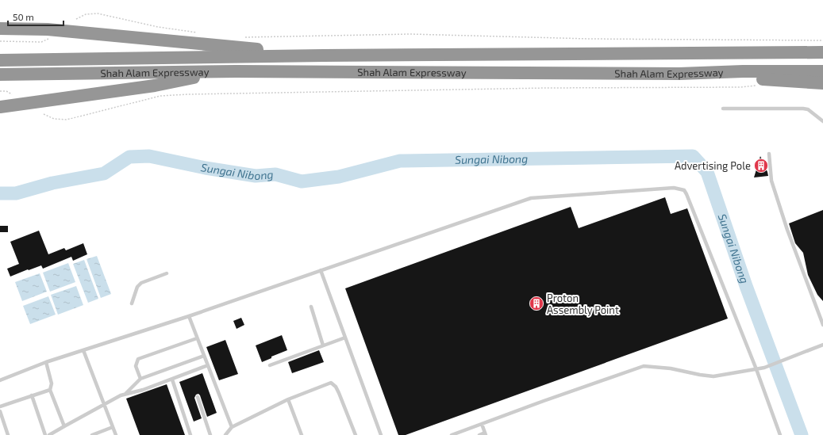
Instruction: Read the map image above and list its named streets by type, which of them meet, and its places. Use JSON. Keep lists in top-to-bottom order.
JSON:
{
  "streets": {
    "highway": ["Shah Alam Expressway"]
  },
  "water": ["Sungai Nibong"],
  "places": {
    "building": ["Advertising Pole", "Proton Assembly Point"]
  },
  "scale_bar": "50 m"
}
